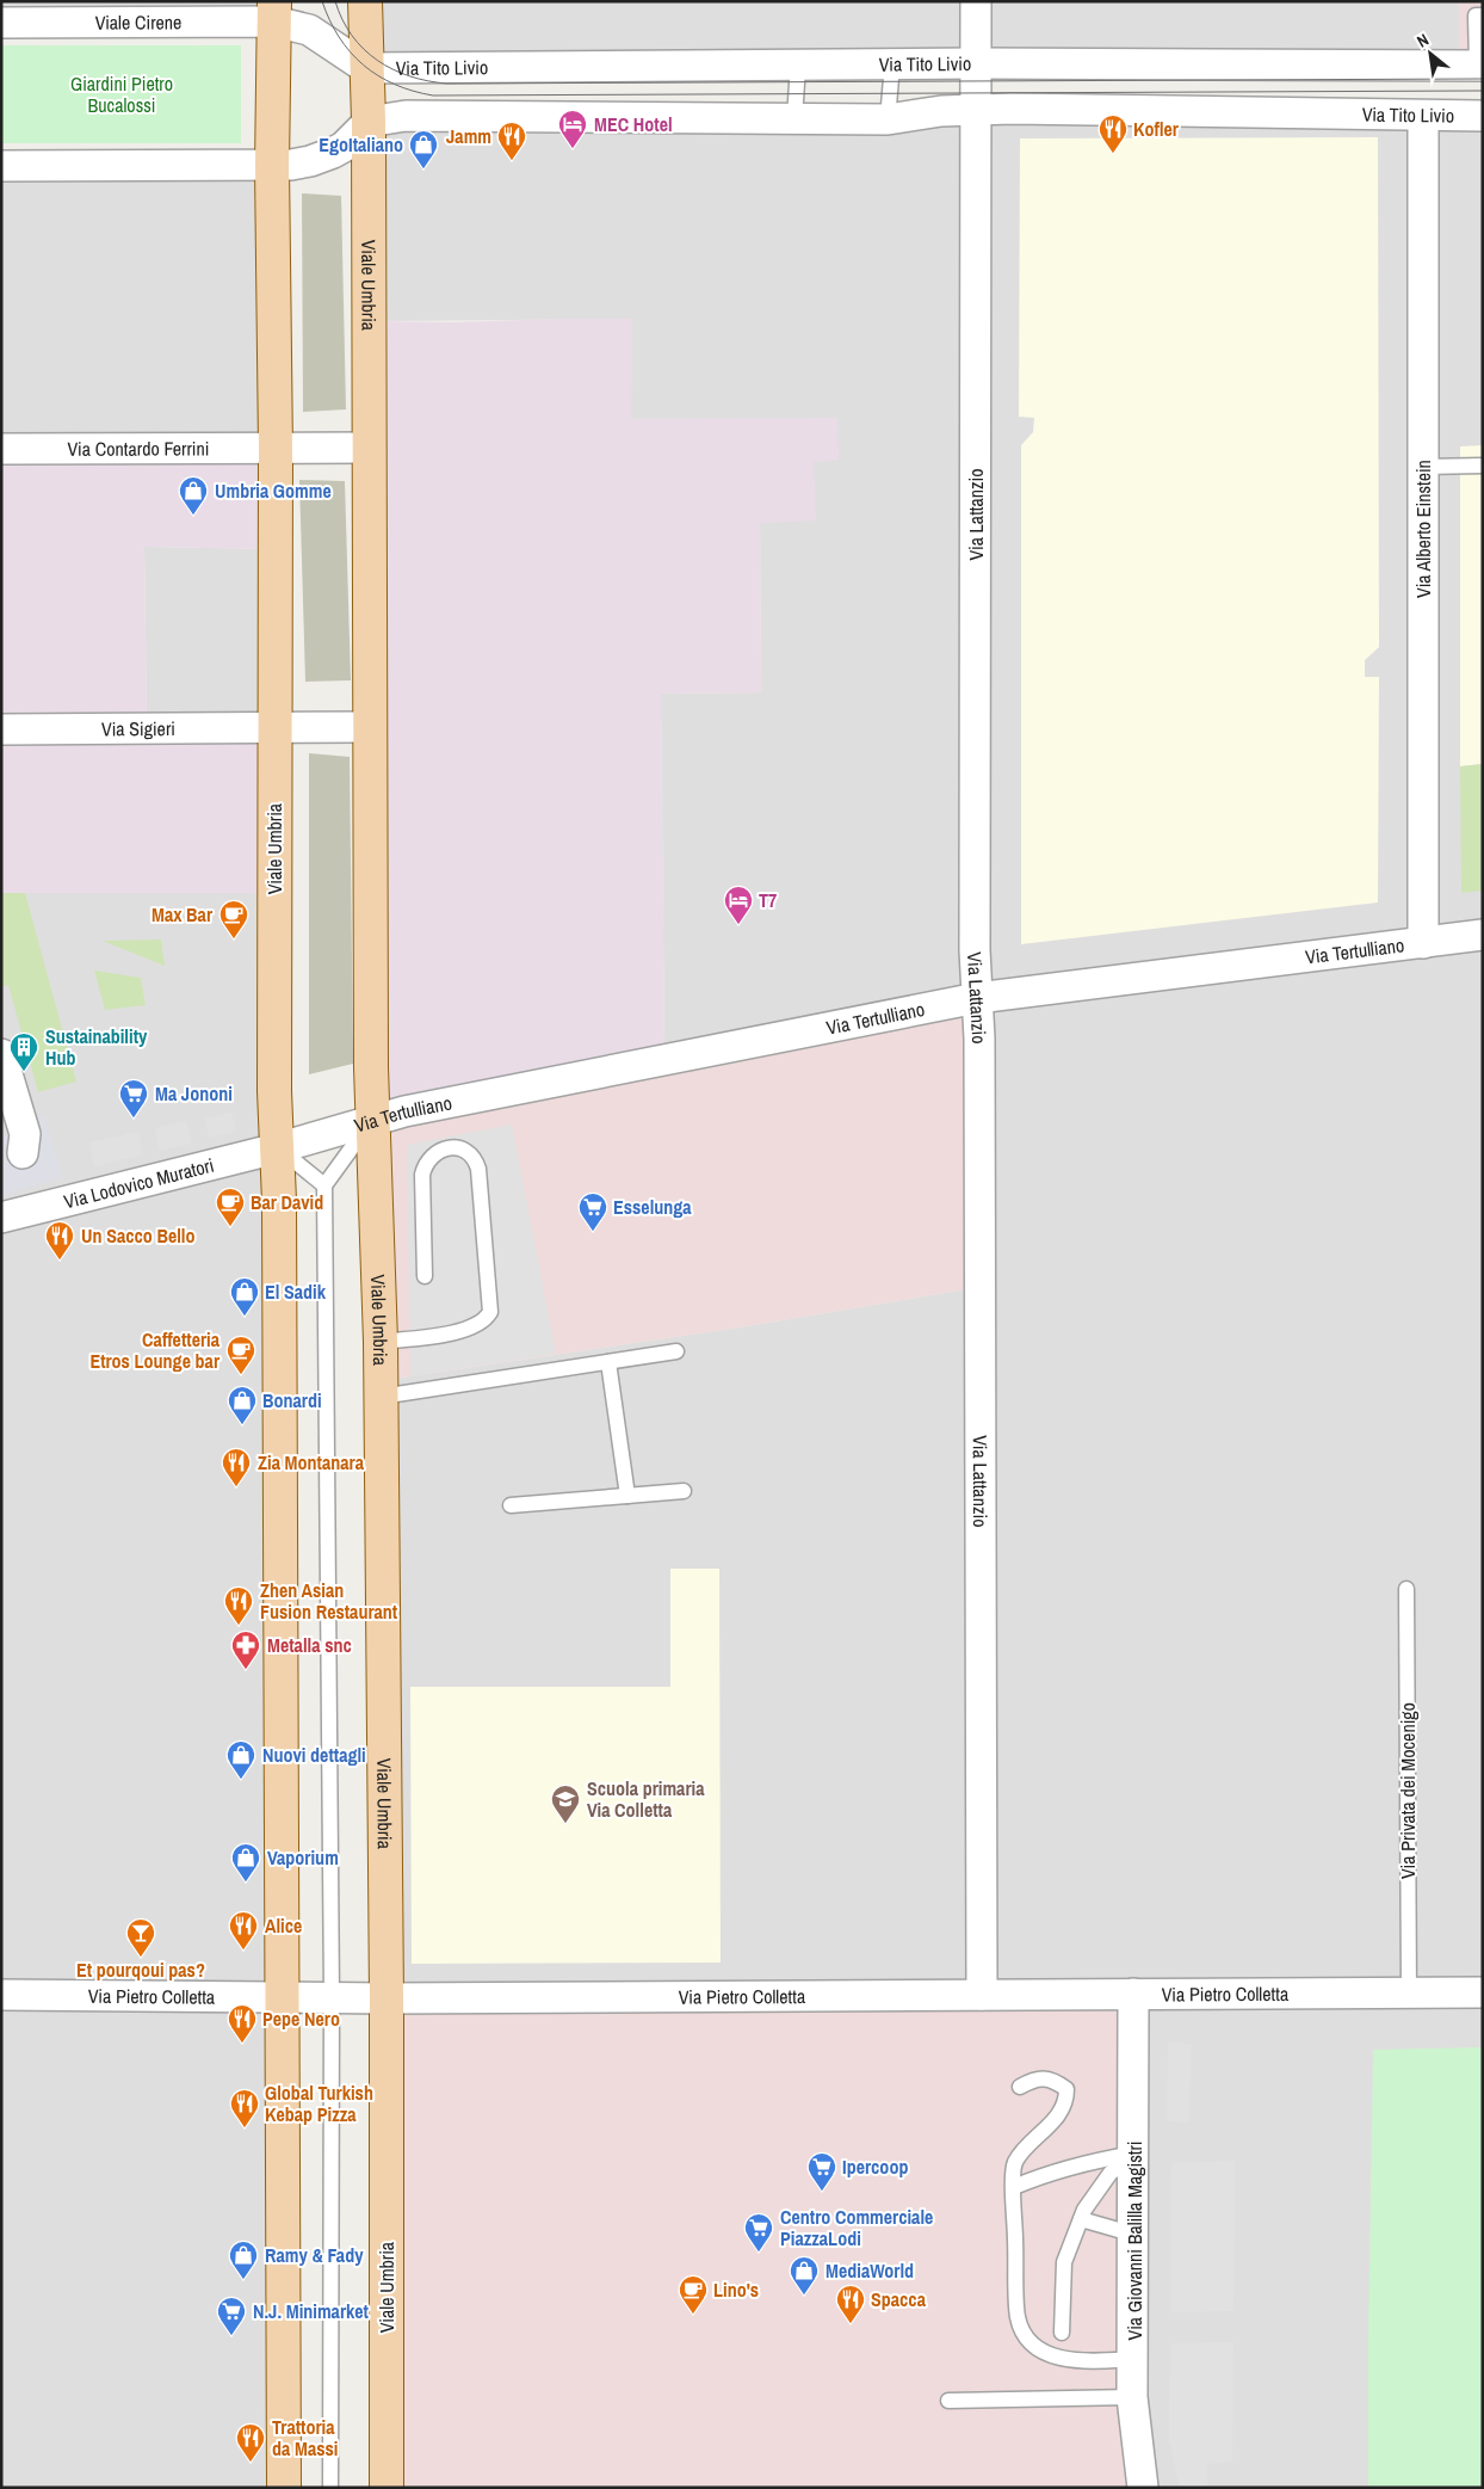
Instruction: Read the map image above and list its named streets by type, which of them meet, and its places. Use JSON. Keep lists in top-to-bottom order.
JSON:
{
  "streets": {
    "main road": ["Viale Umbria"],
    "street": [
      "Viale Cirene",
      "Via Tito Livio",
      "Via Contardo Ferrini",
      "Via Lattanzio",
      "Via Alberto Einstein",
      "Via Sigieri",
      "Via Tertulliano",
      "Via Lodovico Muratori",
      "Via Pietro Colletta",
      "Via Giovanni Balilla Magistri"
    ],
    "lane": ["Via Privata dei Mocenigo"]
  },
  "crossings": [
    ["Viale Cirene", "Viale Umbria"],
    ["Via Tito Livio", "Viale Umbria"],
    ["Via Tito Livio", "Via Lattanzio"],
    ["Via Tito Livio", "Via Alberto Einstein"],
    ["Viale Umbria", "Via Contardo Ferrini"],
    ["Viale Umbria", "Via Sigieri"],
    ["Viale Umbria", "Via Tertulliano"],
    ["Viale Umbria", "Via Lodovico Muratori"],
    ["Viale Umbria", "Via Pietro Colletta"],
    ["Via Lattanzio", "Via Tertulliano"],
    ["Via Lattanzio", "Via Pietro Colletta"],
    ["Via Alberto Einstein", "Via Tertulliano"],
    ["Via Tertulliano", "Via Lodovico Muratori"],
    ["Via Privata dei Mocenigo", "Via Pietro Colletta"],
    ["Via Pietro Colletta", "Via Giovanni Balilla Magistri"]
  ],
  "parks": ["Giardini Pietro Bucalossi"],
  "places": {
    "hotel": ["MEC Hotel", "T7"],
    "restaurant": [
      "Kofler",
      "Jamm",
      "Un Sacco Bello",
      "Zia Montanara",
      "Zhen Asian Fusion Restaurant",
      "Alice",
      "Pepe Nero",
      "Global Turkish Kebap Pizza",
      "Spacca",
      "Trattoria da Massi"
    ],
    "shop": [
      "EgoItaliano",
      "Umbria Gomme",
      "El Sadik",
      "Bonardi",
      "Nuovi dettagli",
      "Vaporium",
      "Ramy & Fady",
      "MediaWorld"
    ],
    "cafe": [
      "Max Bar",
      "Bar David",
      "Caffetteria Etros Lounge bar",
      "Lino's"
    ],
    "building": ["Sustainability Hub"],
    "supermarket": [
      "Ma Jononi",
      "Esselunga",
      "Ipercoop",
      "Centro Commerciale PiazzaLodi",
      "N.J. Minimarket"
    ],
    "pharmacy": ["Metalla snc"],
    "school or university": ["Scuola primaria Via Colletta"],
    "bar": ["Et pourqoui pas?"]
  },
  "north": "top left"
}
